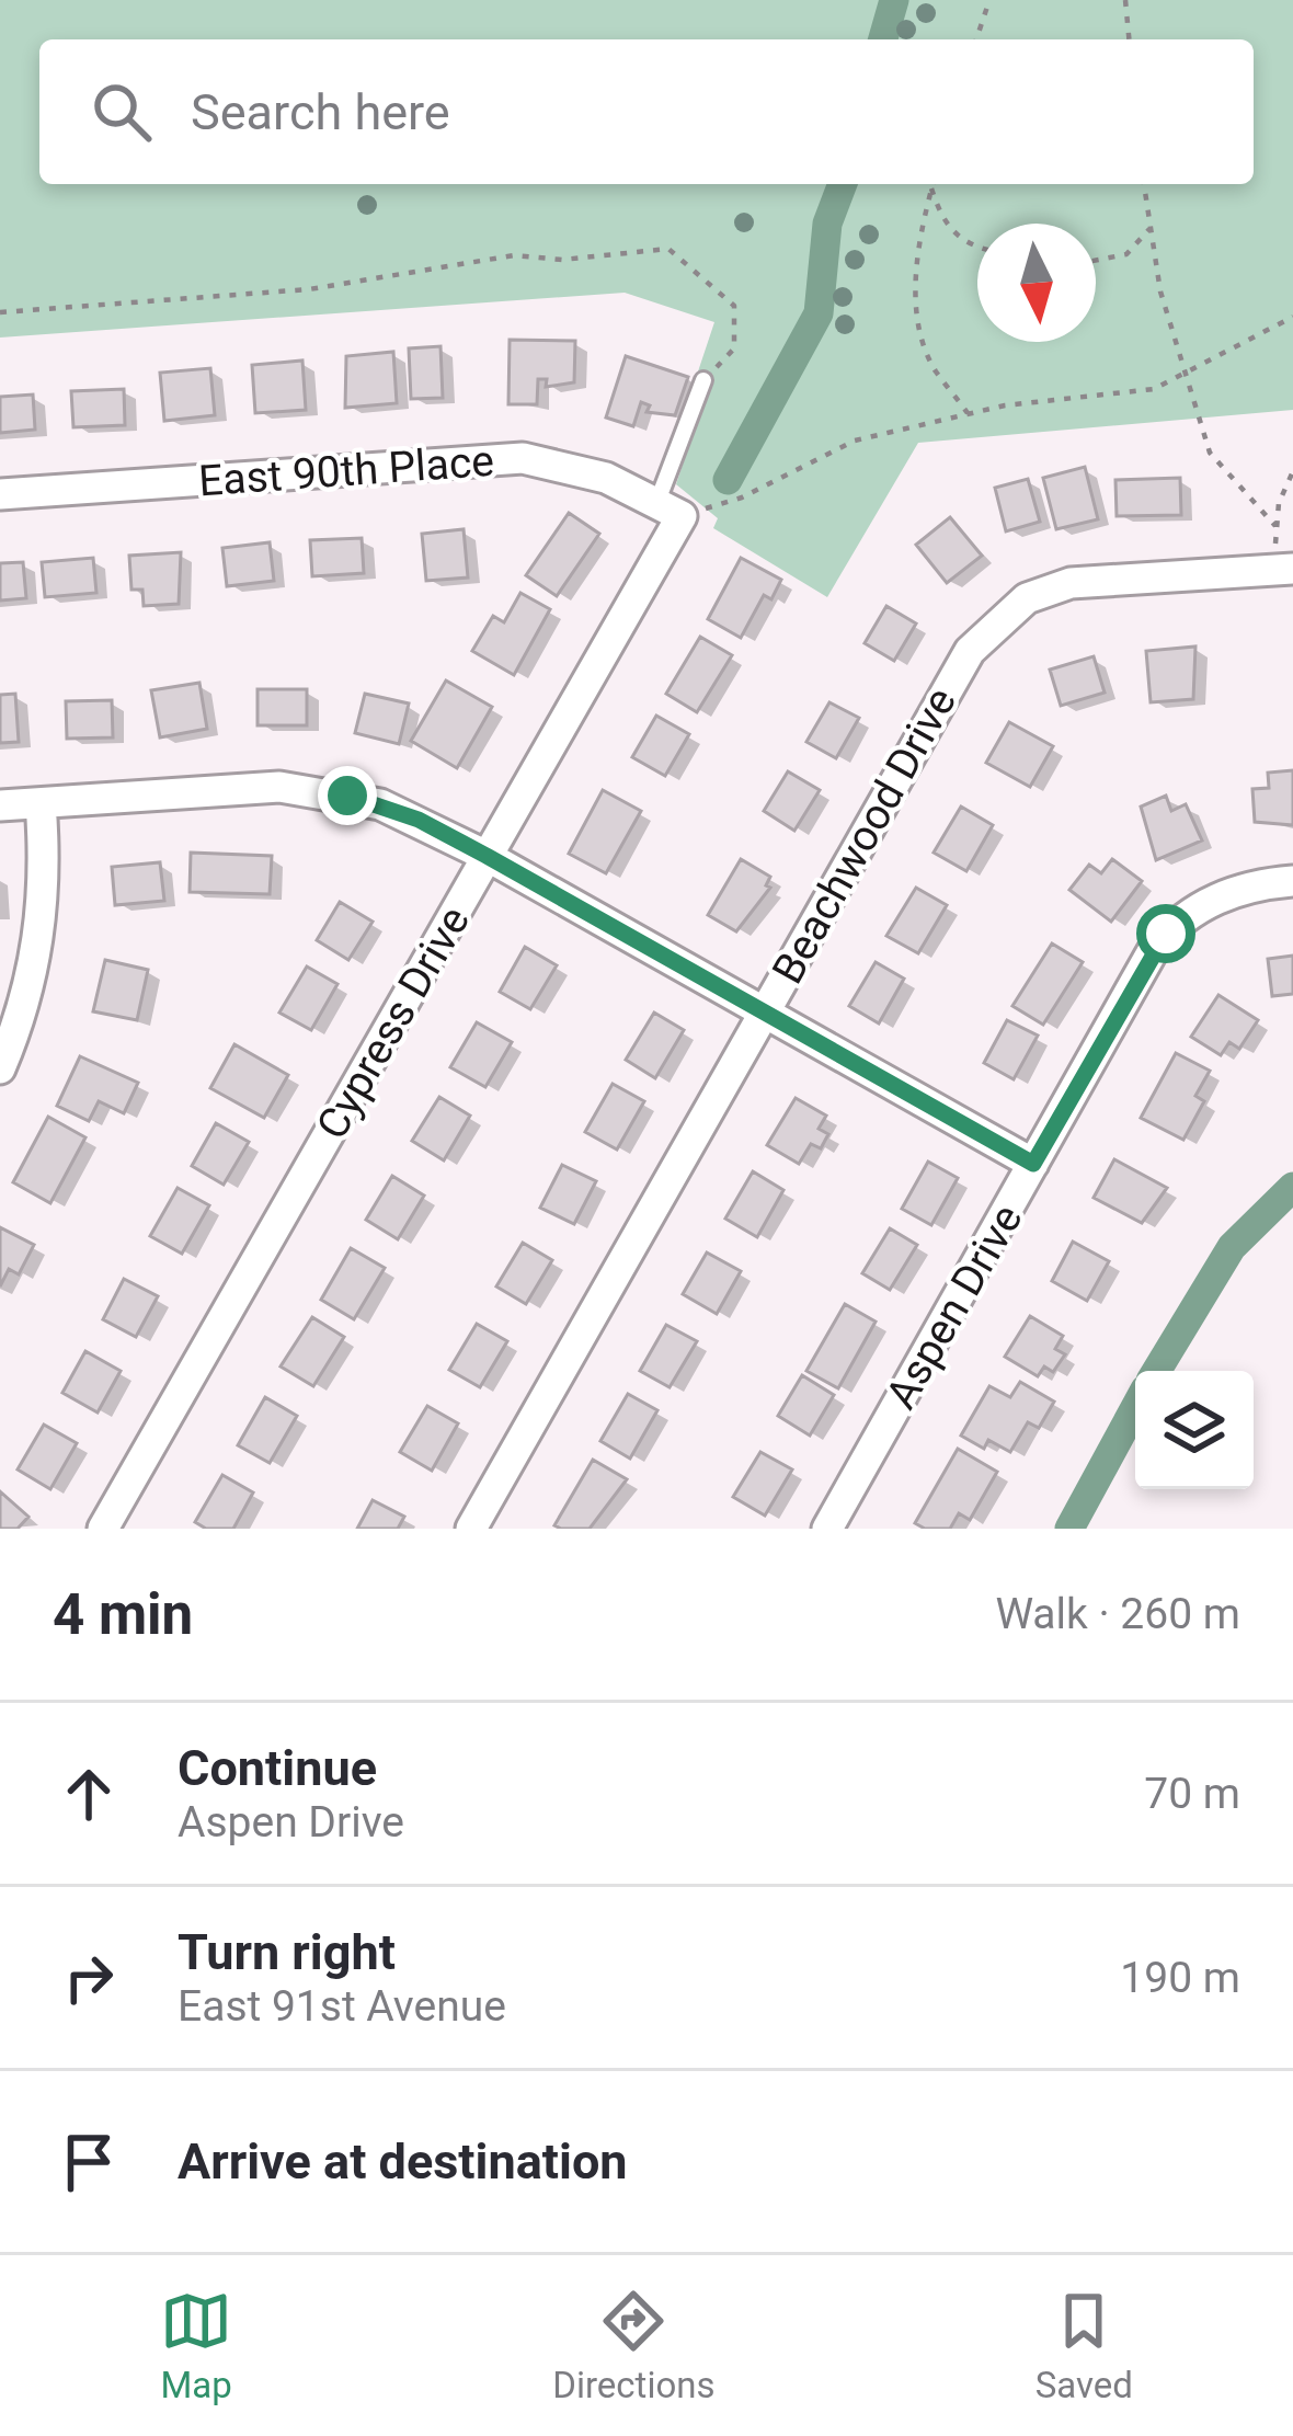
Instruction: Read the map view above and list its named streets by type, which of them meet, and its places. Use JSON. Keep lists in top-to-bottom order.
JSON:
{
  "streets": {
    "street": [
      "East 90th Place",
      "Beachwood Drive",
      "Cypress Drive",
      "Aspen Drive"
    ]
  },
  "crossings": [
    ["East 90th Place", "Cypress Drive"]
  ],
  "north": "bottom",
  "page": {
    "search": "Search here",
    "heading": ["4 min", "Walk · 260 m"],
    "list": [
      ["Continue", "Aspen Drive", "70 m"],
      ["Turn right", "East 91st Avenue", "190 m"],
      "Arrive at destination"
    ],
    "nav": ["Map", "Directions", "Saved"]
  }
}
